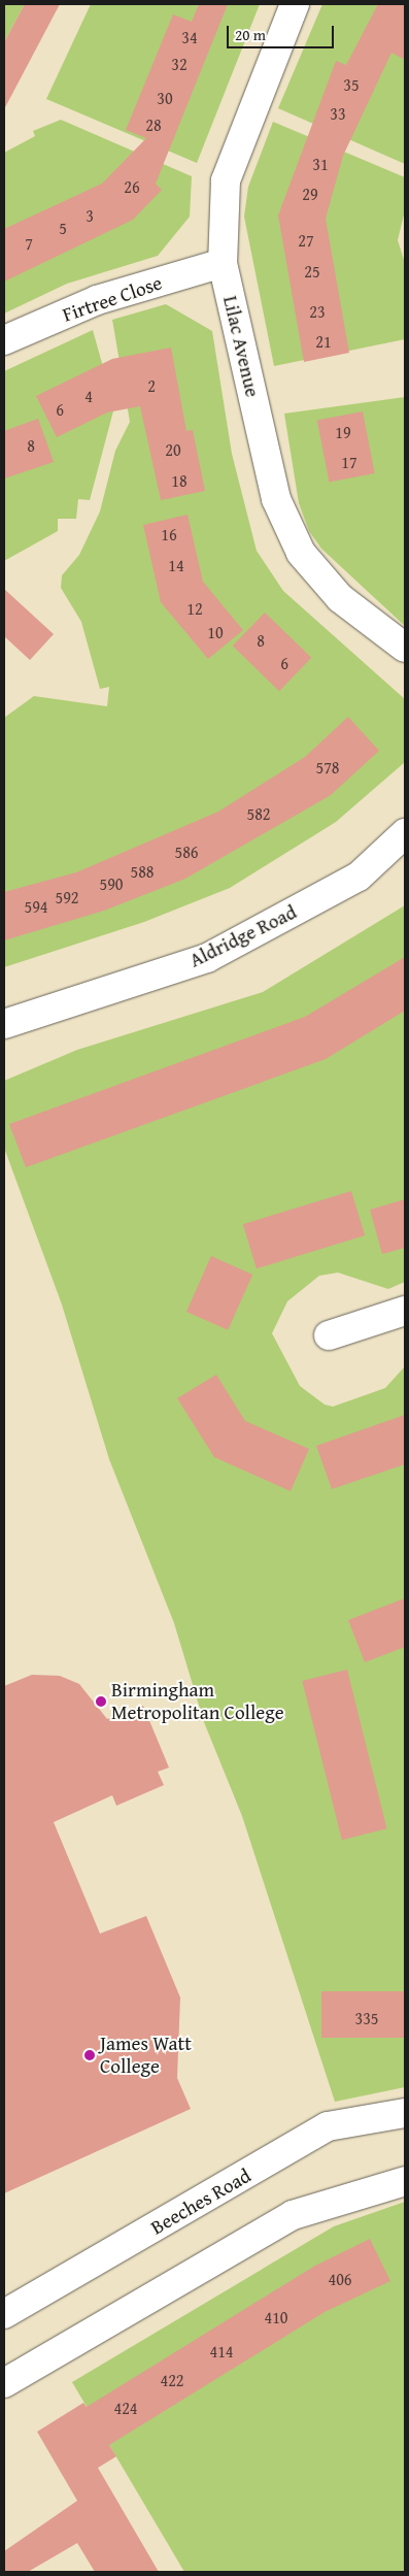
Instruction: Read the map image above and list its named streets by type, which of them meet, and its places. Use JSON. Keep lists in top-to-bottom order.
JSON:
{
  "streets": {
    "street": [
      "Firtree Close",
      "Lilac Avenue",
      "Aldridge Road",
      "Beeches Road"
    ]
  },
  "crossings": [
    ["Firtree Close", "Lilac Avenue"]
  ],
  "places": ["Birmingham Metropolitan College", "James Watt College"],
  "house_numbers": [
    "34",
    "32",
    "35",
    "30",
    "33",
    "28",
    "31",
    "26",
    "29",
    "3",
    "5",
    "27",
    "7",
    "25",
    "23",
    "21",
    "2",
    "4",
    "6",
    "19",
    "8",
    "20",
    "17",
    "18",
    "16",
    "14",
    "12",
    "10",
    "8",
    "6",
    "578",
    "582",
    "586",
    "588",
    "590",
    "592",
    "594",
    "335",
    "406",
    "410",
    "414",
    "422",
    "424"
  ],
  "scale_bar": "20 m"
}
